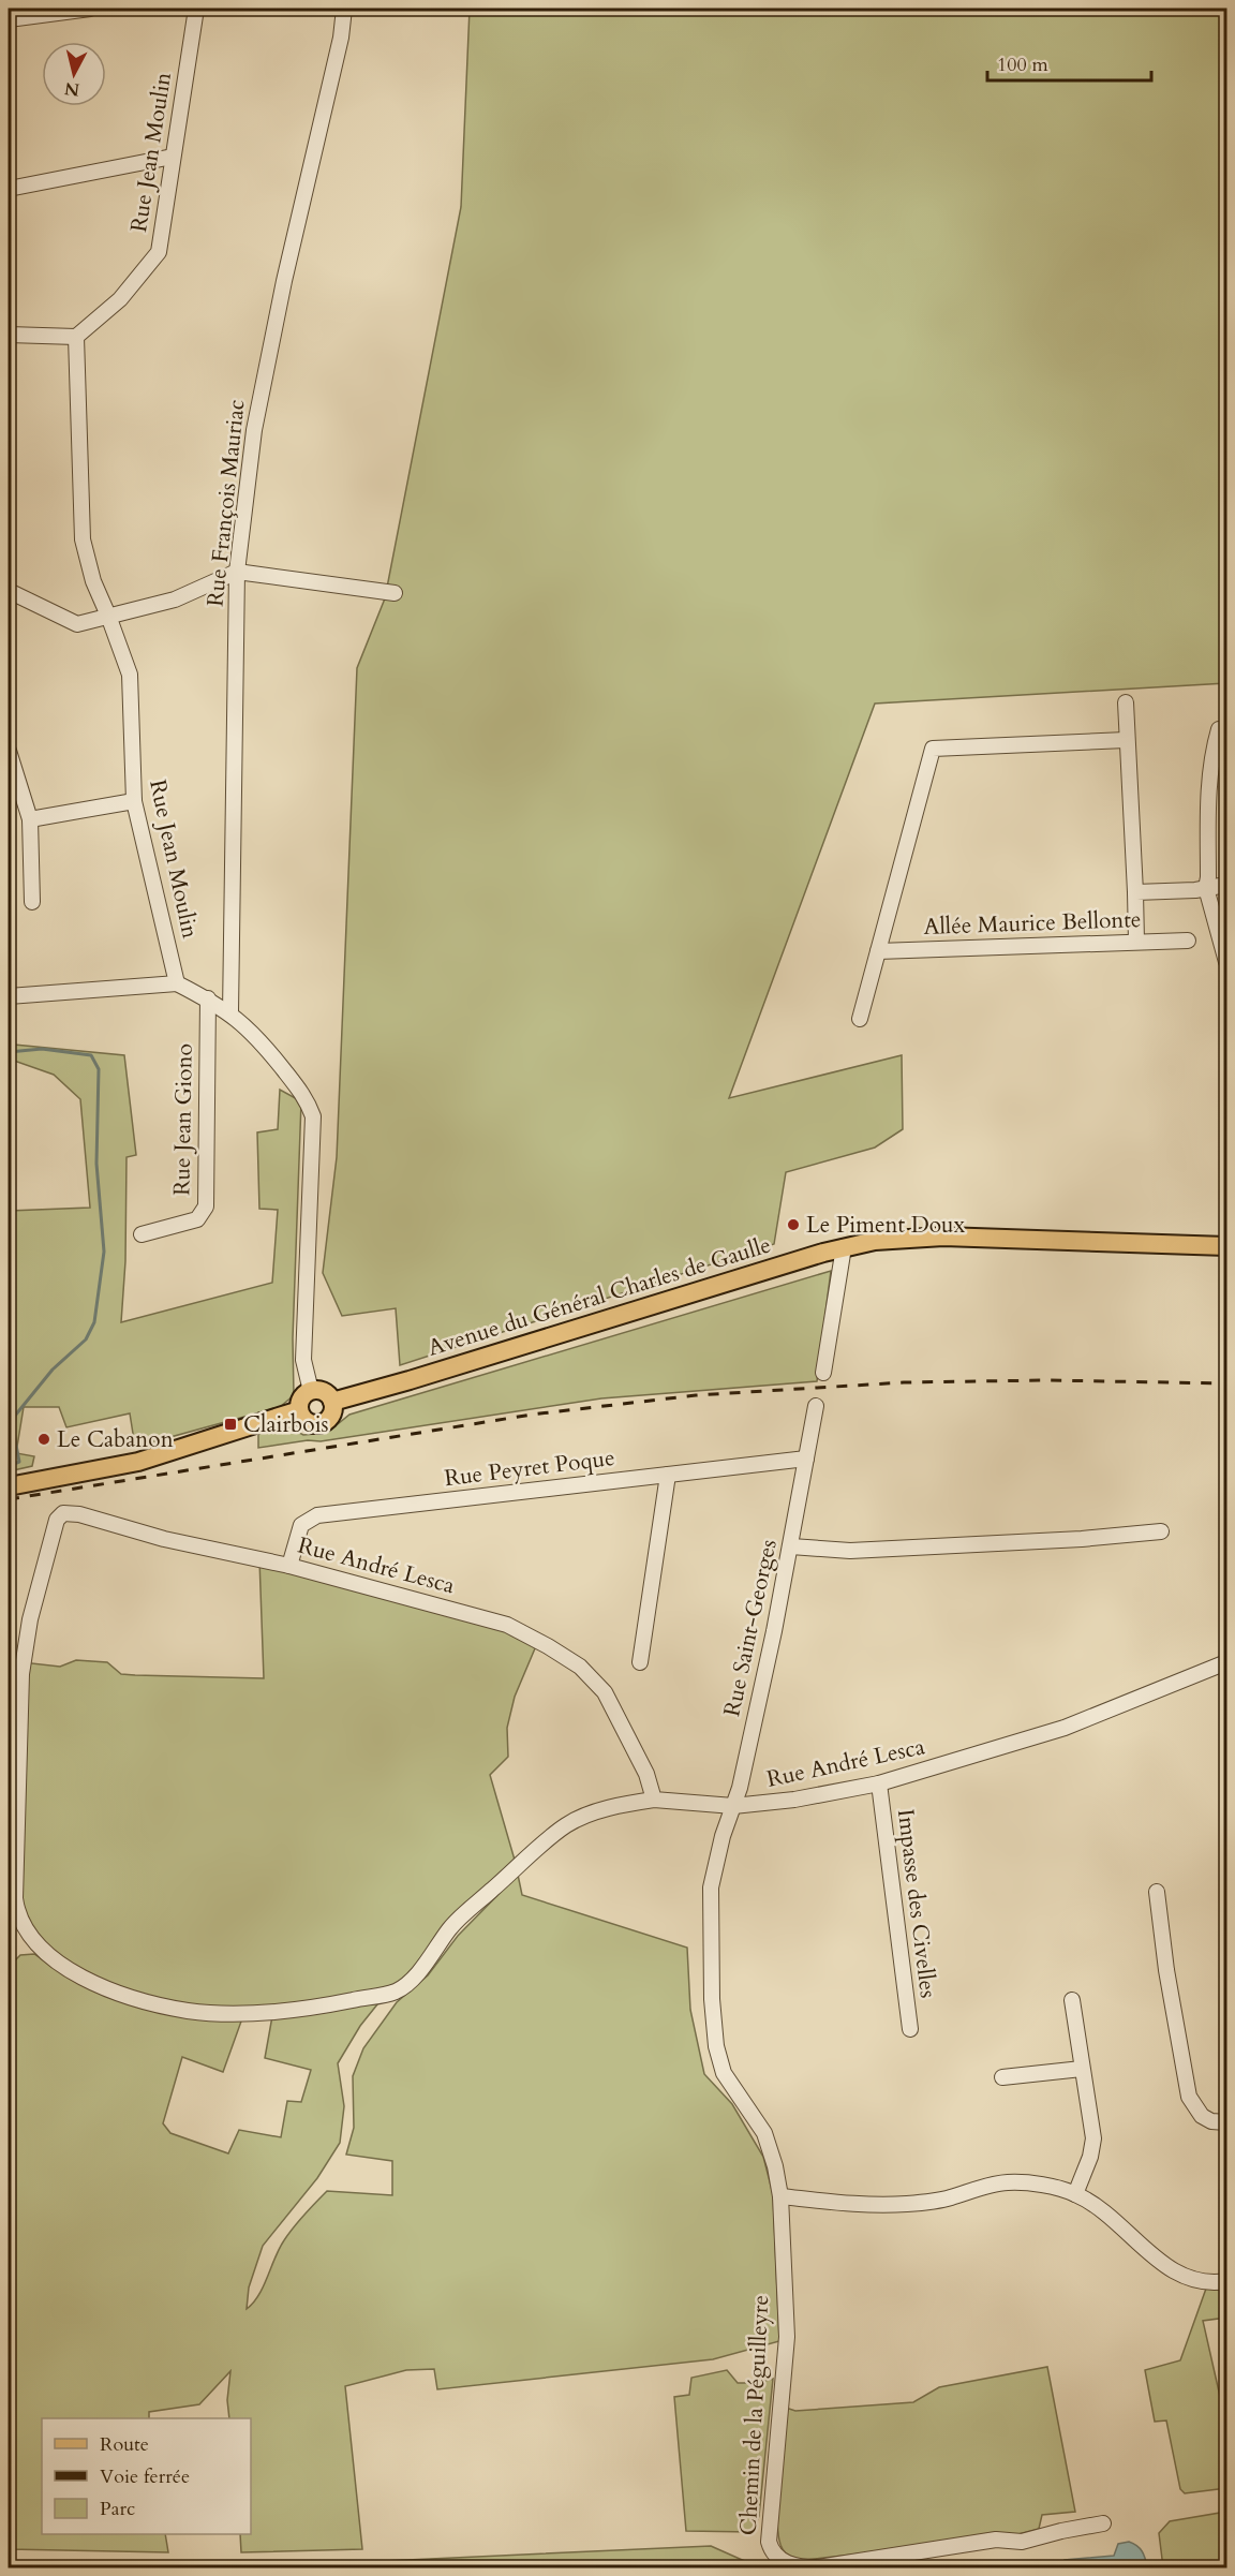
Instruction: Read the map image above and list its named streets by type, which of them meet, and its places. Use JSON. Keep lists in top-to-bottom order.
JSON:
{
  "streets": {
    "main road": ["Avenue du Général Charles de Gaulle"],
    "street": [
      "Rue Jean Moulin",
      "Rue François Mauriac",
      "Allée Maurice Bellonte",
      "Rue Jean Giono",
      "Rue Peyret Poque",
      "Rue André Lesca",
      "Rue Saint-Georges",
      "Impasse des Civelles",
      "Chemin de la Péguilleyre"
    ]
  },
  "crossings": [
    ["Rue Peyret Poque", "Rue André Lesca"],
    ["Rue Peyret Poque", "Rue Saint-Georges"],
    ["Rue André Lesca", "Rue Saint-Georges"],
    ["Rue André Lesca", "Impasse des Civelles"],
    ["Rue André Lesca", "Chemin de la Péguilleyre"],
    ["Rue Saint-Georges", "Chemin de la Péguilleyre"]
  ],
  "places": {
    "other": ["Le Piment Doux", "Le Cabanon"],
    "transit": ["Clairbois"]
  },
  "legend": ["Route", "Voie ferrée", "Parc"],
  "scale_bar": "100 m",
  "north": "bottom"
}
